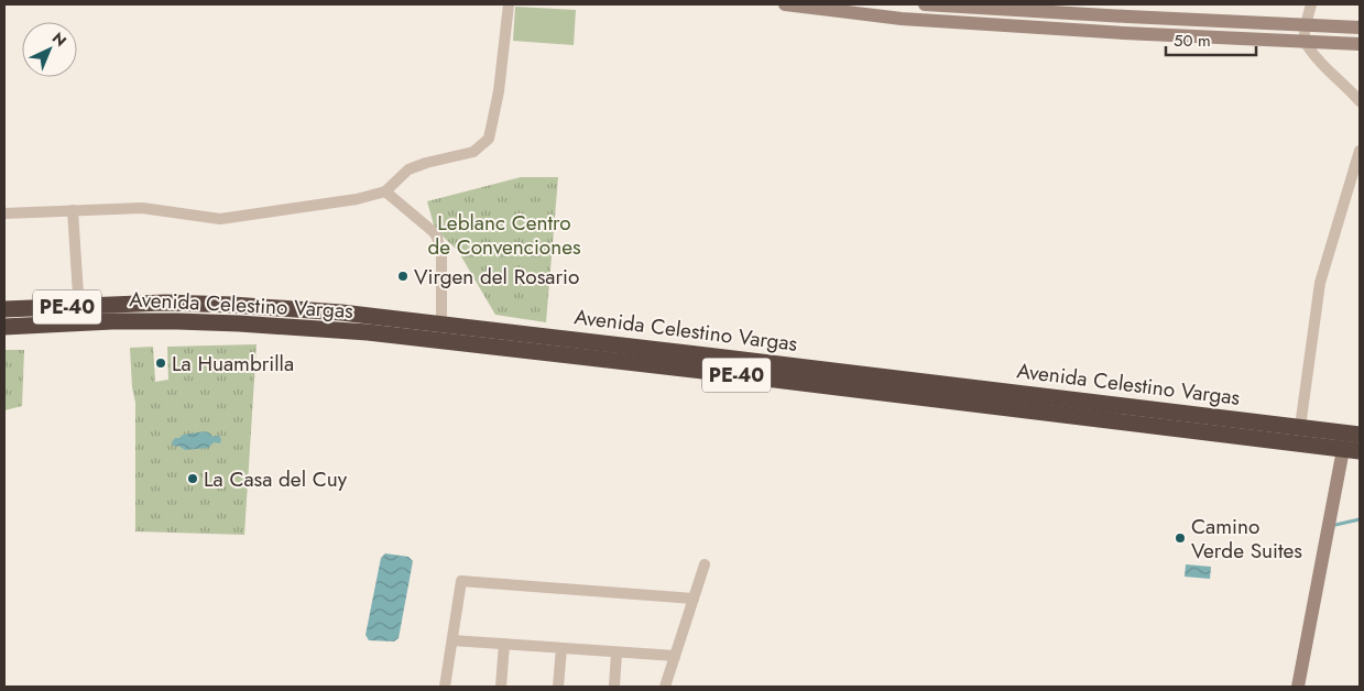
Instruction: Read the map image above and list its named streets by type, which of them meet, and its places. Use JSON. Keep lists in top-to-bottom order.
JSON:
{
  "streets": {
    "highway": ["Avenida Celestino Vargas", "PE-40"]
  },
  "parks": ["Leblanc Centro de Convenciones"],
  "places": [
    "Virgen del Rosario",
    "La Huambrilla",
    "La Casa del Cuy",
    "Camino Verde Suites"
  ],
  "scale_bar": "50 m",
  "north": "top right"
}
